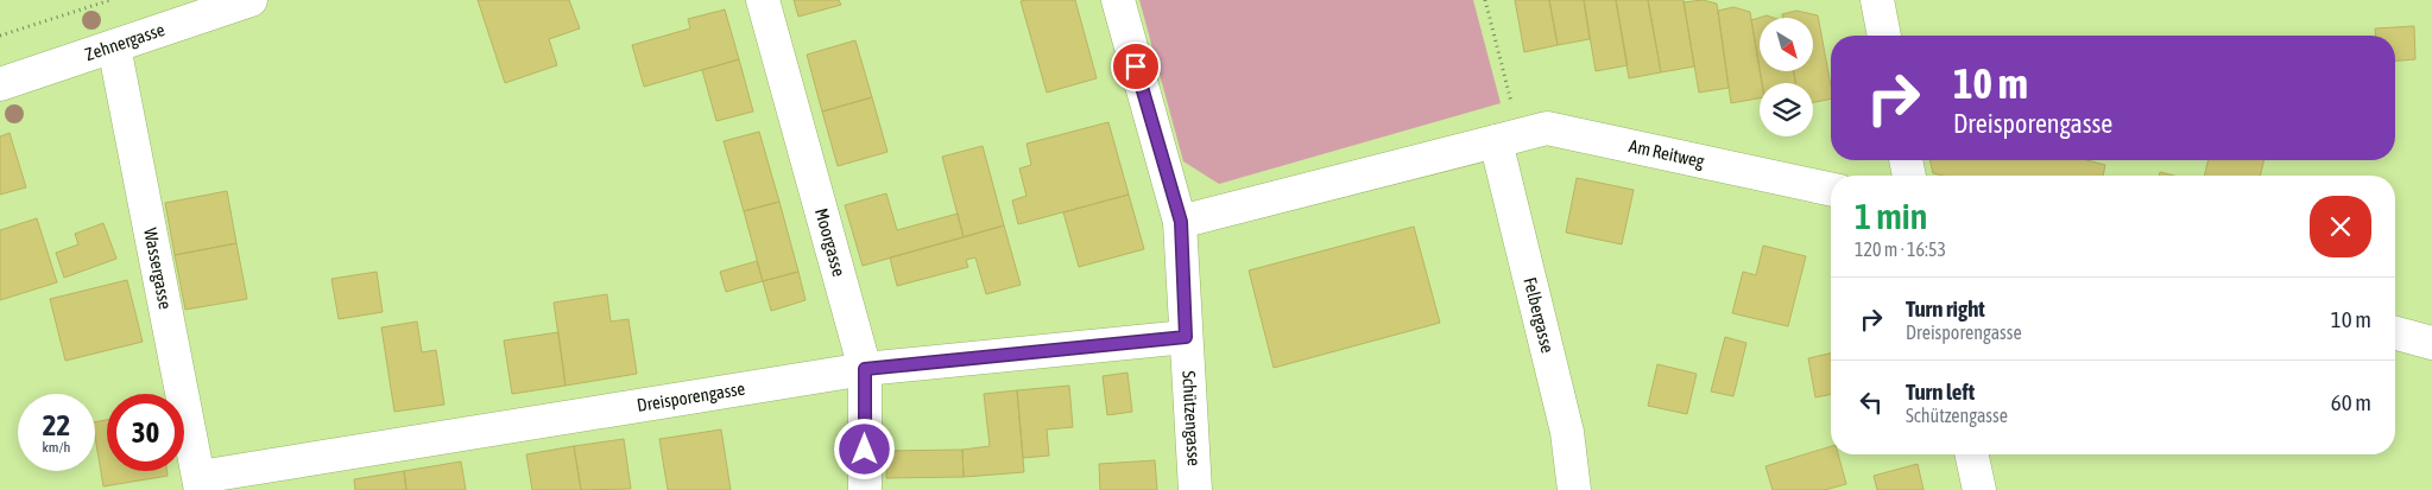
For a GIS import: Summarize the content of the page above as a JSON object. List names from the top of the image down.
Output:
{
  "streets": {
    "street": [
      "Zehnergasse",
      "Am Reitweg",
      "Moorgasse",
      "Wassergasse",
      "Felbergasse",
      "Dreisporengasse",
      "Schützengasse"
    ]
  },
  "crossings": [
    ["Zehnergasse", "Wassergasse"],
    ["Am Reitweg", "Felbergasse"],
    ["Am Reitweg", "Schützengasse"],
    ["Moorgasse", "Dreisporengasse"],
    ["Wassergasse", "Dreisporengasse"],
    ["Dreisporengasse", "Schützengasse"]
  ],
  "north": "bottom right",
  "page": {
    "turn": ["10 m", "Dreisporengasse"],
    "heading": ["1 min", "120 m · 16:53"],
    "list": [
      {
        "name": "Turn right",
        "note": "Dreisporengasse",
        "value": "10 m"
      },
      {
        "name": "Turn left",
        "note": "Schützengasse",
        "value": "60 m"
      }
    ],
    "speed": "22 km/h",
    "limit": "30"
  }
}
